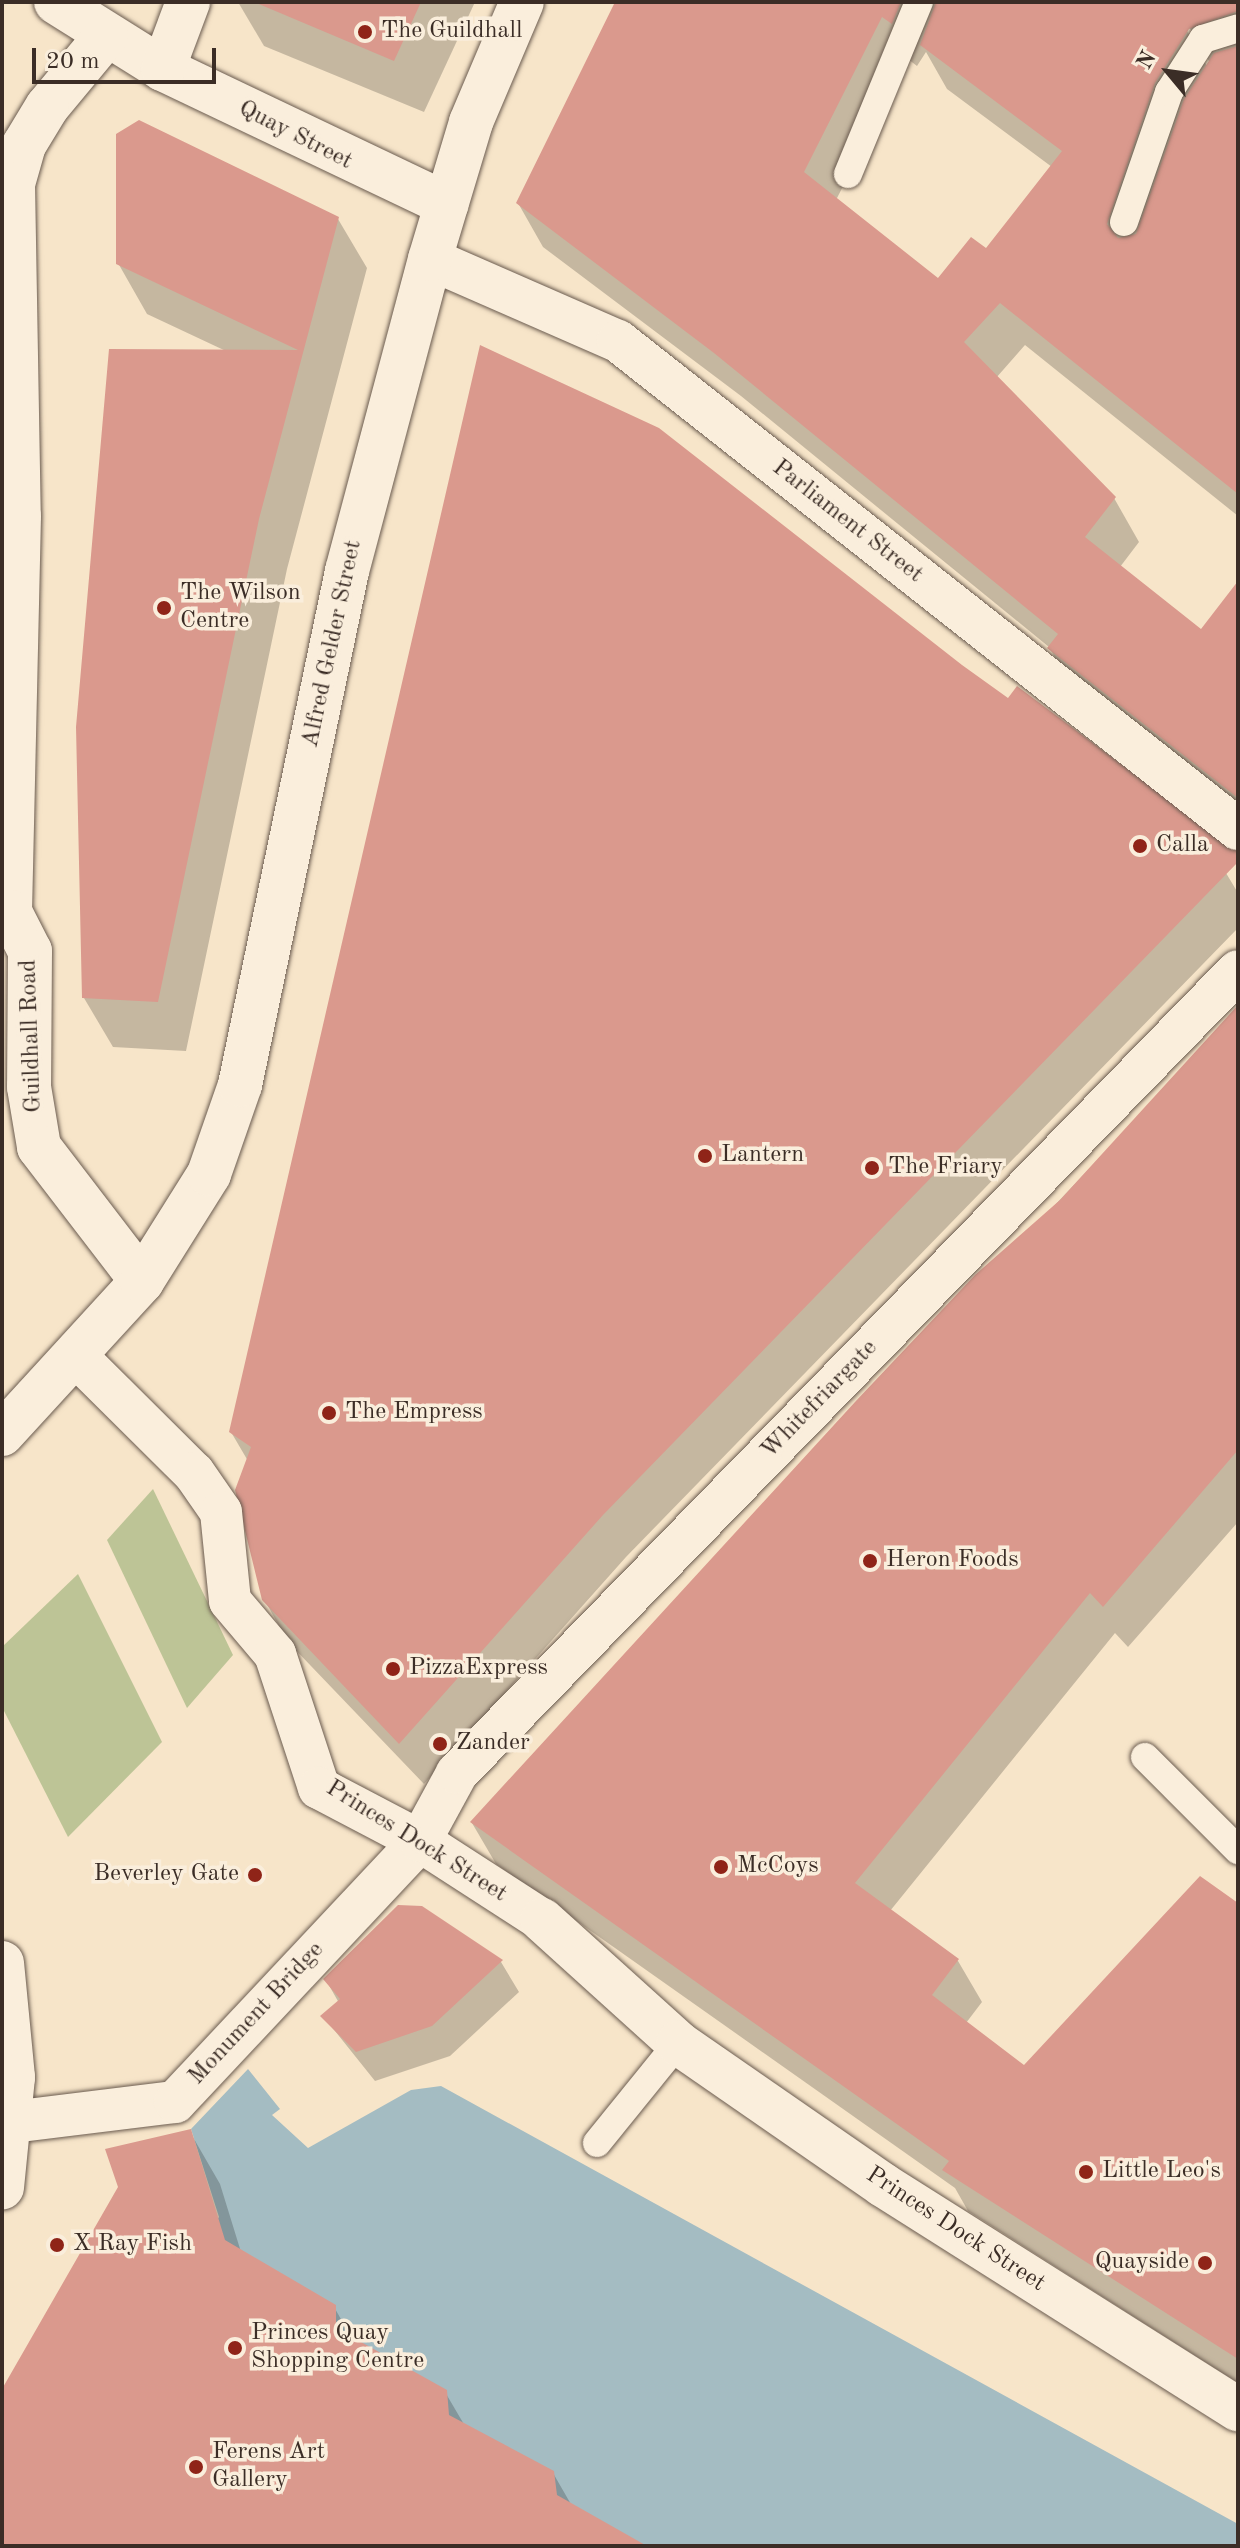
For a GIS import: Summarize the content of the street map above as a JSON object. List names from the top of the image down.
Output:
{
  "streets": {
    "street": [
      "Quay Street",
      "Parliament Street",
      "Alfred Gelder Street",
      "Guildhall Road",
      "Whitefriargate",
      "Princes Dock Street",
      "Monument Bridge"
    ]
  },
  "crossings": [
    ["Quay Street", "Alfred Gelder Street"],
    ["Quay Street", "Guildhall Road"],
    ["Parliament Street", "Alfred Gelder Street"],
    ["Alfred Gelder Street", "Guildhall Road"],
    ["Alfred Gelder Street", "Princes Dock Street"],
    ["Whitefriargate", "Princes Dock Street"],
    ["Whitefriargate", "Monument Bridge"],
    ["Princes Dock Street", "Monument Bridge"]
  ],
  "places": [
    "The Guildhall",
    "The Wilson Centre",
    "Calla",
    "Lantern",
    "The Friary",
    "The Empress",
    "Heron Foods",
    "PizzaExpress",
    "Zander",
    "McCoys",
    "Beverley Gate",
    "Little Leo's",
    "X Ray Fish",
    "Quayside",
    "Princes Quay Shopping Centre",
    "Ferens Art Gallery"
  ],
  "scale_bar": "20 m",
  "north": "top left"
}
